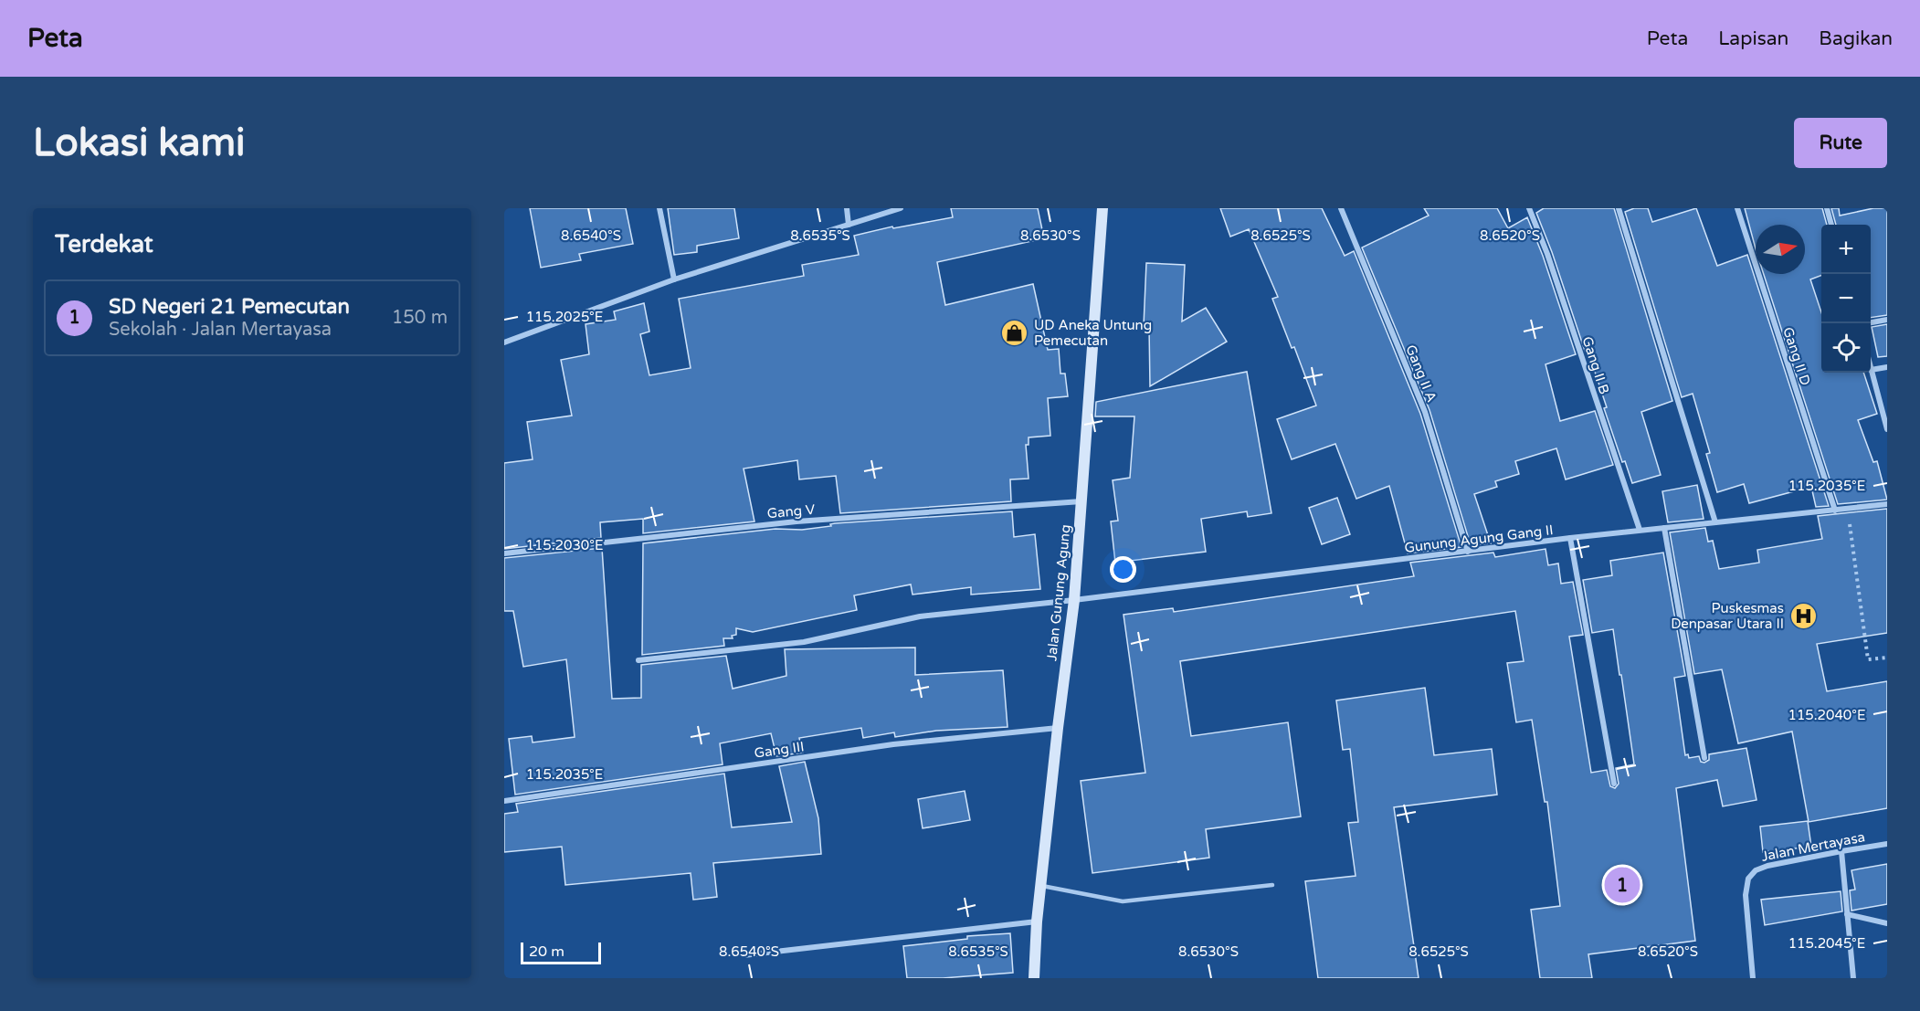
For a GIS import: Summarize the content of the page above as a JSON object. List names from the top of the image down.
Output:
{
  "streets": {
    "main road": ["Jalan Gunung Agung"],
    "street": [
      "Gang II D",
      "Gang II B",
      "Gang II A",
      "Gang V",
      "Gunung Agung Gang II",
      "Gang III",
      "Jalan Mertayasa"
    ]
  },
  "crossings": [
    ["Gang II D", "Gunung Agung Gang II"],
    ["Gang II B", "Gunung Agung Gang II"],
    ["Gang II A", "Gunung Agung Gang II"],
    ["Gang V", "Jalan Gunung Agung"],
    ["Gunung Agung Gang II", "Jalan Gunung Agung"],
    ["Jalan Gunung Agung", "Gang III"]
  ],
  "places": {
    "shop": ["UD Aneka Untung Pemecutan"],
    "hospital": ["Puskesmas Denpasar Utara II"]
  },
  "scale_bar": "20 m",
  "north": "right",
  "page": {
    "header": "Peta",
    "nav": ["Peta", "Lapisan", "Bagikan"],
    "buttons": "Rute",
    "title": "Lokasi kami",
    "heading": "Terdekat",
    "map_buttons": ["+", "−"],
    "list": [
      {
        "mark": "1",
        "name": "SD Negeri 21 Pemecutan",
        "note": "Sekolah · Jalan Mertayasa",
        "value": "150 m"
      }
    ],
    "pins": "1",
    "scale": "20 m"
  },
  "coordinates": [
    "8.6540°S",
    "8.6535°S",
    "8.6530°S",
    "8.6525°S",
    "8.6520°S",
    "115.2025°E",
    "115.2035°E",
    "115.2030°E",
    "115.2040°E",
    "115.2045°E"
  ]
}
